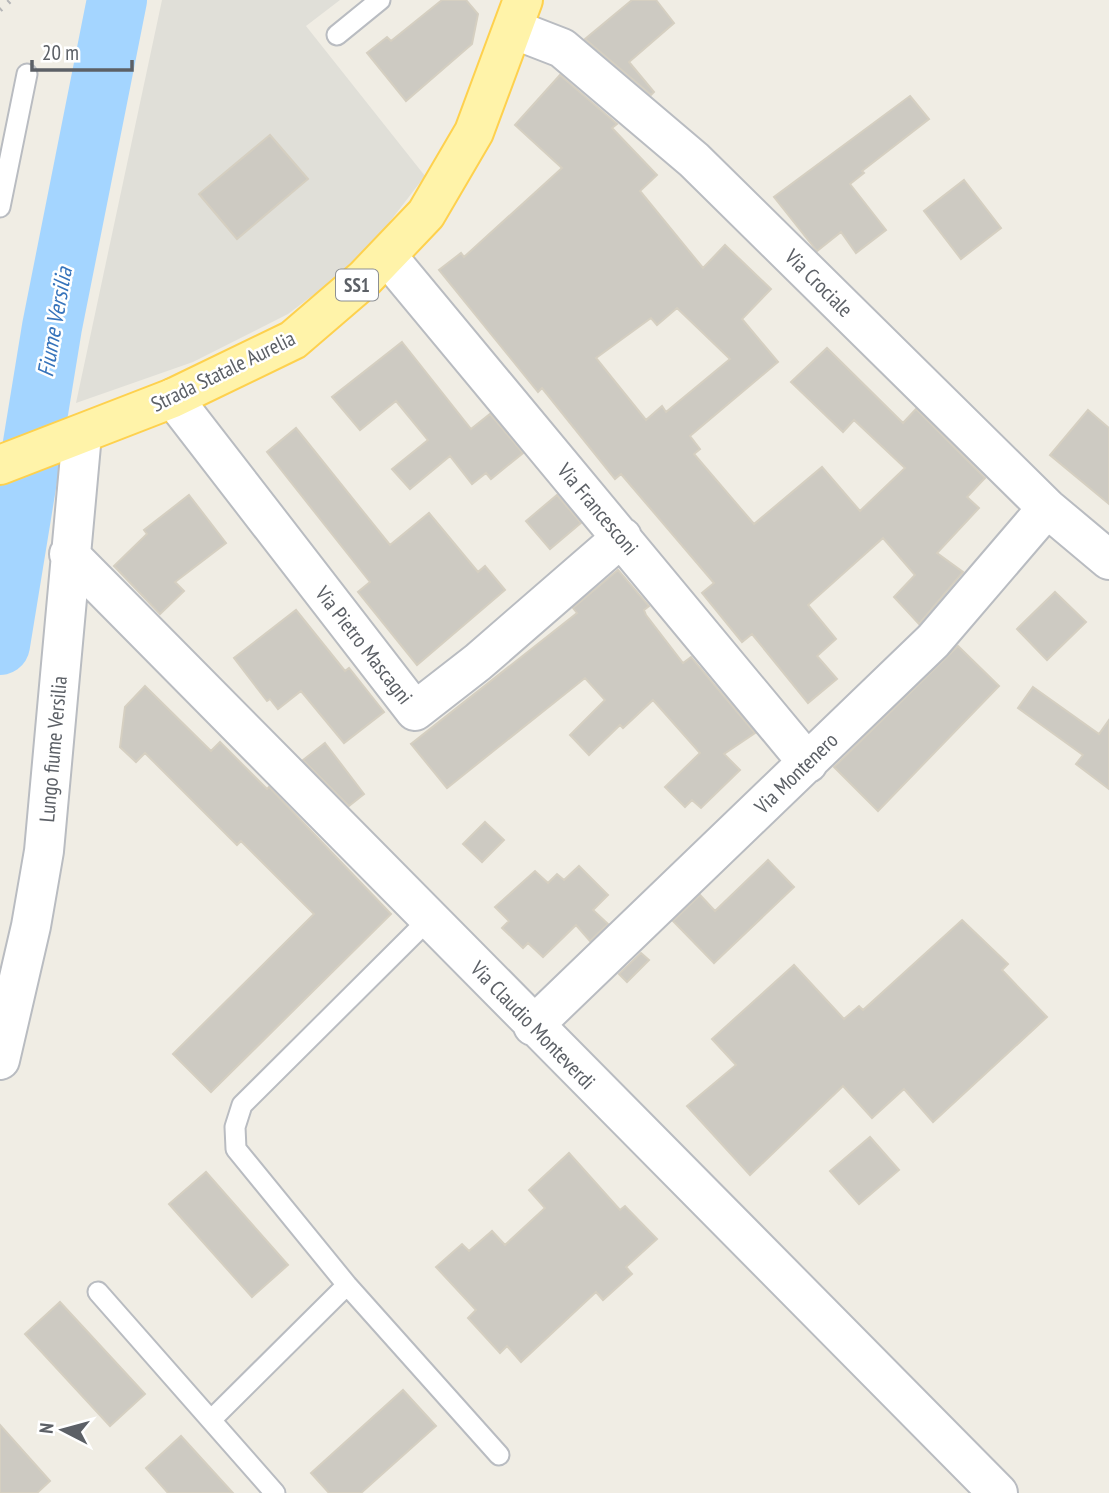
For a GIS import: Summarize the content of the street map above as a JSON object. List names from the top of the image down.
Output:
{
  "streets": {
    "main road": ["SS1", "Strada Statale Aurelia"],
    "street": [
      "Via Crociale",
      "Via Francesconi",
      "Via Pietro Mascagni",
      "Lungo fiume Versilia",
      "Via Montenero",
      "Via Claudio Monteverdi"
    ]
  },
  "crossings": [
    ["Via Crociale", "Strada Statale Aurelia"],
    ["Via Crociale", "Via Montenero"],
    ["Strada Statale Aurelia", "Via Francesconi"],
    ["Strada Statale Aurelia", "Via Pietro Mascagni"],
    ["Strada Statale Aurelia", "Lungo fiume Versilia"],
    ["Via Francesconi", "Via Pietro Mascagni"],
    ["Via Francesconi", "Via Montenero"],
    ["Lungo fiume Versilia", "Via Claudio Monteverdi"],
    ["Via Montenero", "Via Claudio Monteverdi"]
  ],
  "water": ["Fiume Versilia"],
  "scale_bar": "20 m",
  "north": "left"
}
